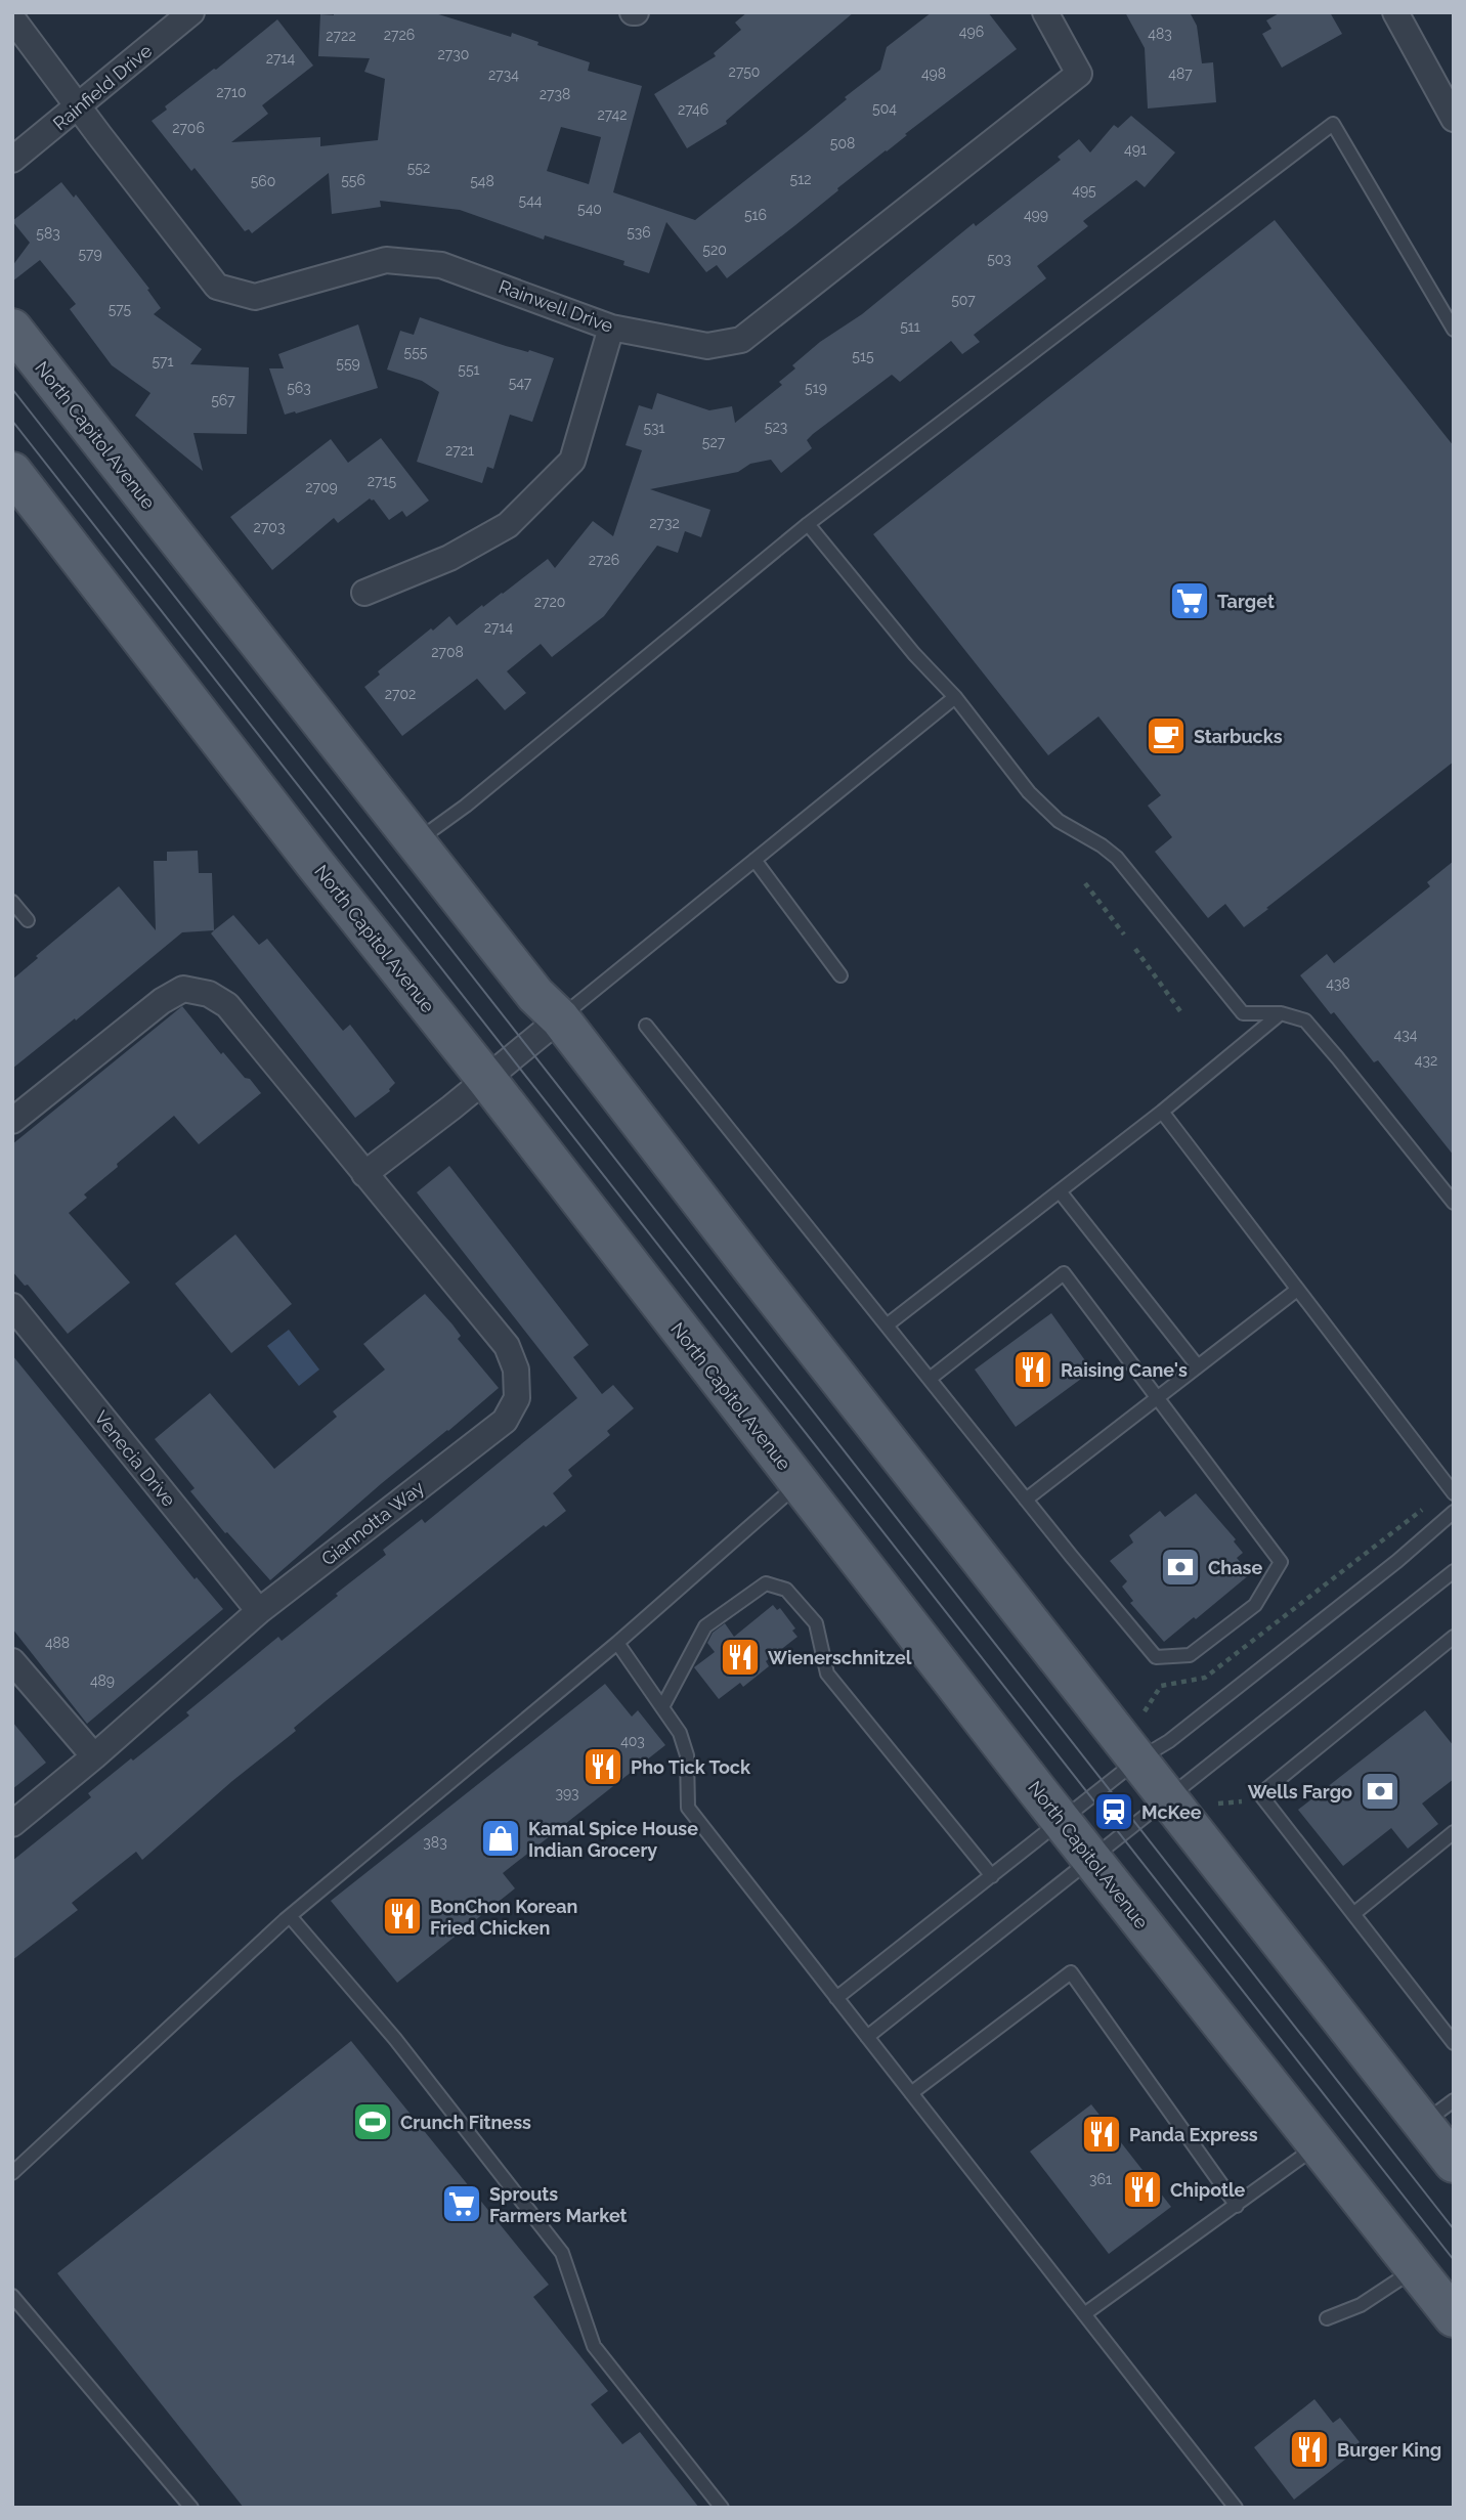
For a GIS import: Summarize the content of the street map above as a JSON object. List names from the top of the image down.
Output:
{
  "streets": {
    "main road": ["North Capitol Avenue"],
    "street": [
      "Rainfield Drive",
      "Rainwell Drive",
      "Venecia Drive",
      "Giannotta Way"
    ]
  },
  "crossings": [
    ["Rainfield Drive", "Rainwell Drive"],
    ["Venecia Drive", "Giannotta Way"]
  ],
  "places": {
    "supermarket": ["Target", "Sprouts Farmers Market"],
    "cafe": ["Starbucks"],
    "restaurant": [
      "Raising Cane's",
      "Wienerschnitzel",
      "Pho Tick Tock",
      "BonChon Korean Fried Chicken",
      "Panda Express",
      "Chipotle",
      "Burger King"
    ],
    "bank": ["Chase", "Wells Fargo"],
    "station": ["McKee"],
    "shop": ["Kamal Spice House Indian Grocery"],
    "sports": ["Crunch Fitness"]
  },
  "house_numbers": [
    "496",
    "483",
    "2726",
    "2722",
    "2730",
    "2714",
    "2750",
    "498",
    "487",
    "2734",
    "2710",
    "2738",
    "504",
    "2746",
    "2742",
    "2706",
    "508",
    "491",
    "552",
    "512",
    "556",
    "560",
    "548",
    "495",
    "544",
    "540",
    "516",
    "499",
    "536",
    "583",
    "520",
    "579",
    "503",
    "507",
    "575",
    "511",
    "555",
    "515",
    "571",
    "559",
    "551",
    "547",
    "563",
    "519",
    "567",
    "523",
    "531",
    "527",
    "2721",
    "2715",
    "2709",
    "2732",
    "2703",
    "2726",
    "2720",
    "2714",
    "2708",
    "2702",
    "438",
    "434",
    "432",
    "488",
    "489",
    "403",
    "393",
    "383",
    "361"
  ]
}
